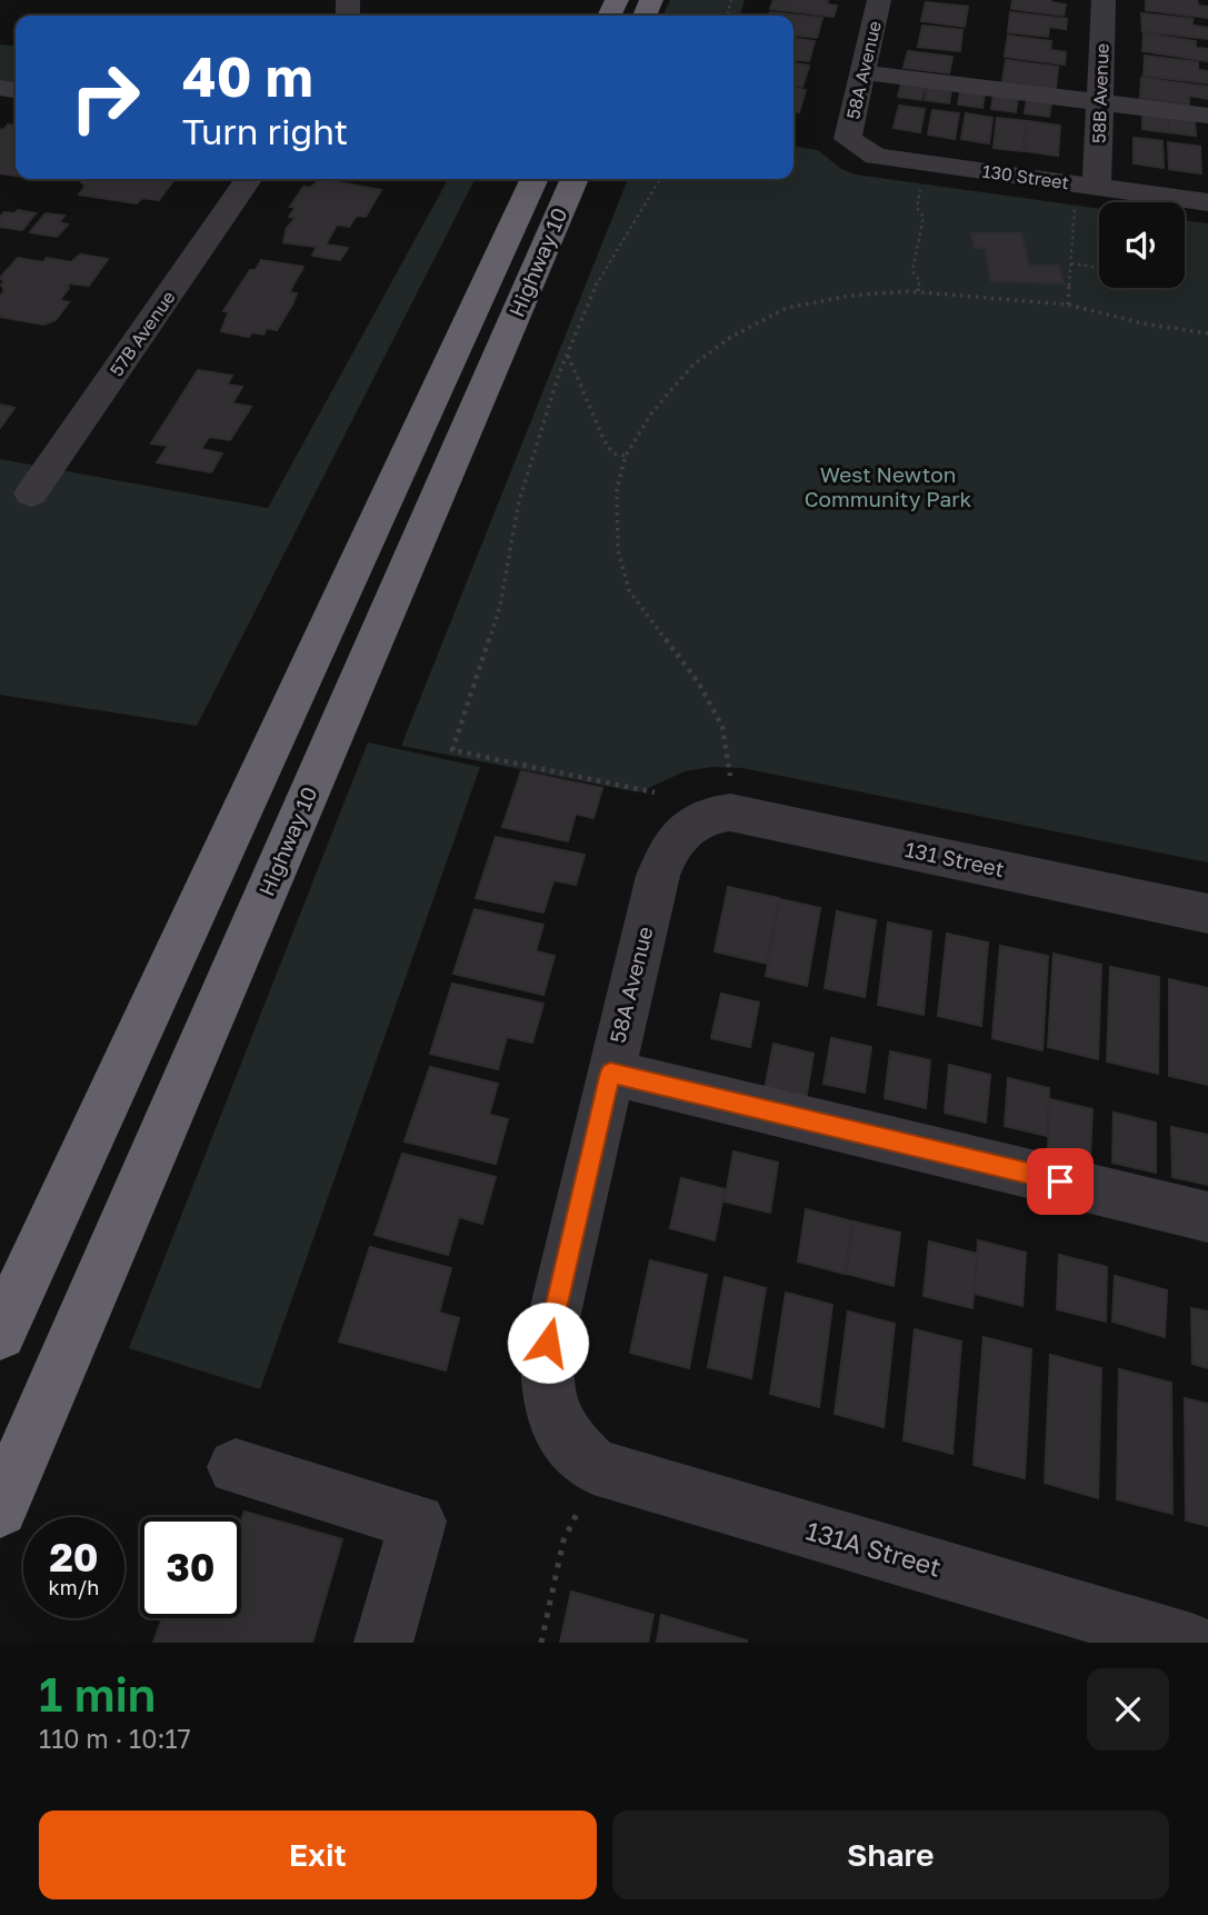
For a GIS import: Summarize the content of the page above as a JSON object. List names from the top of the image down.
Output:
{
  "streets": {
    "highway": ["Highway 10"],
    "street": [
      "58A Avenue",
      "58B Avenue",
      "130 Street",
      "57B Avenue",
      "131 Street",
      "131A Street"
    ]
  },
  "crossings": [
    ["58A Avenue", "130 Street"],
    ["58A Avenue", "131 Street"],
    ["58A Avenue", "131A Street"],
    ["58B Avenue", "130 Street"]
  ],
  "parks": ["West Newton Community Park"],
  "page": {
    "turn": ["40 m", "Turn right"],
    "speed": "20 km/h",
    "limit": "30",
    "heading": ["1 min", "110 m · 10:17"],
    "buttons": ["Exit", "Share"]
  }
}
